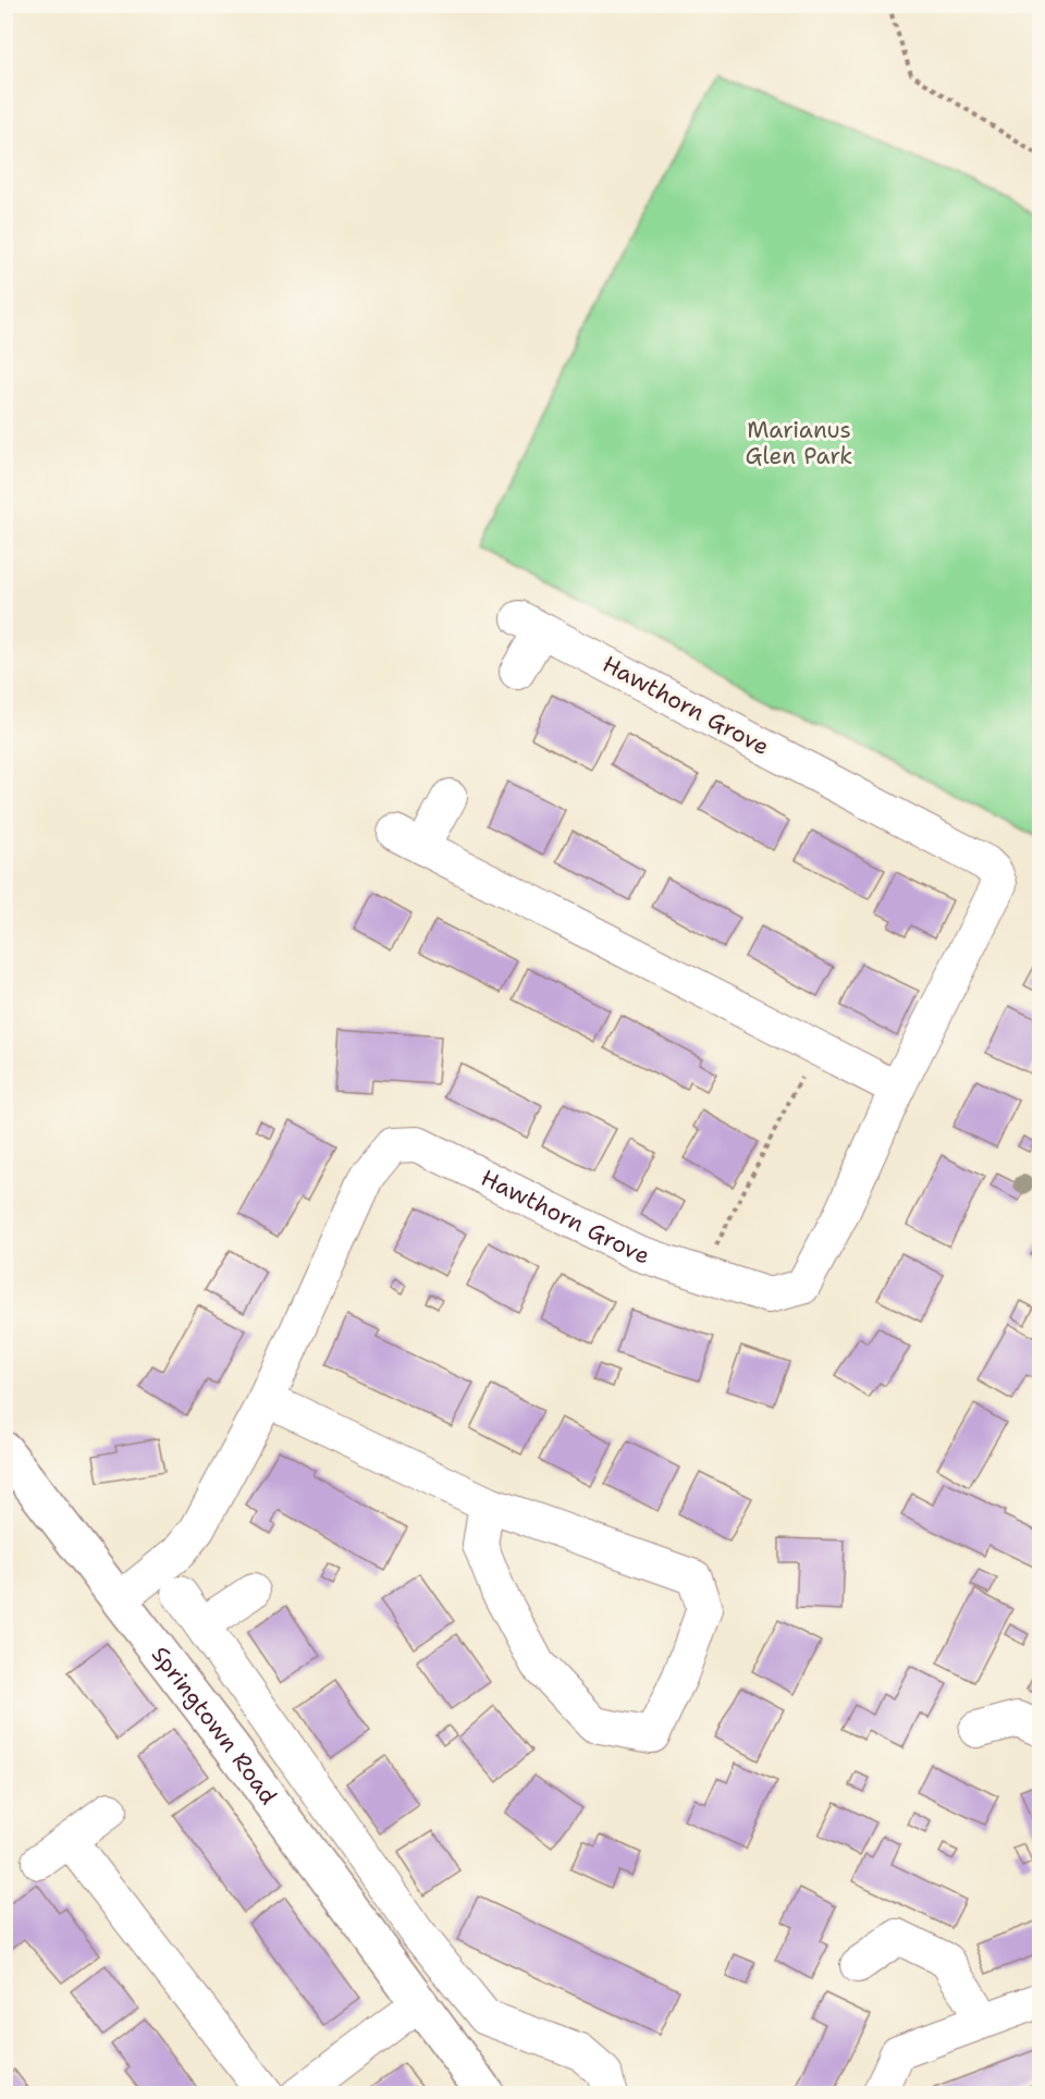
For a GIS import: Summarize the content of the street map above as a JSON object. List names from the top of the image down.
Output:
{
  "streets": {
    "street": ["Hawthorn Grove", "Springtown Road"]
  },
  "crossings": [
    ["Hawthorn Grove", "Springtown Road"]
  ],
  "parks": ["Marianus Glen Park"]
}
